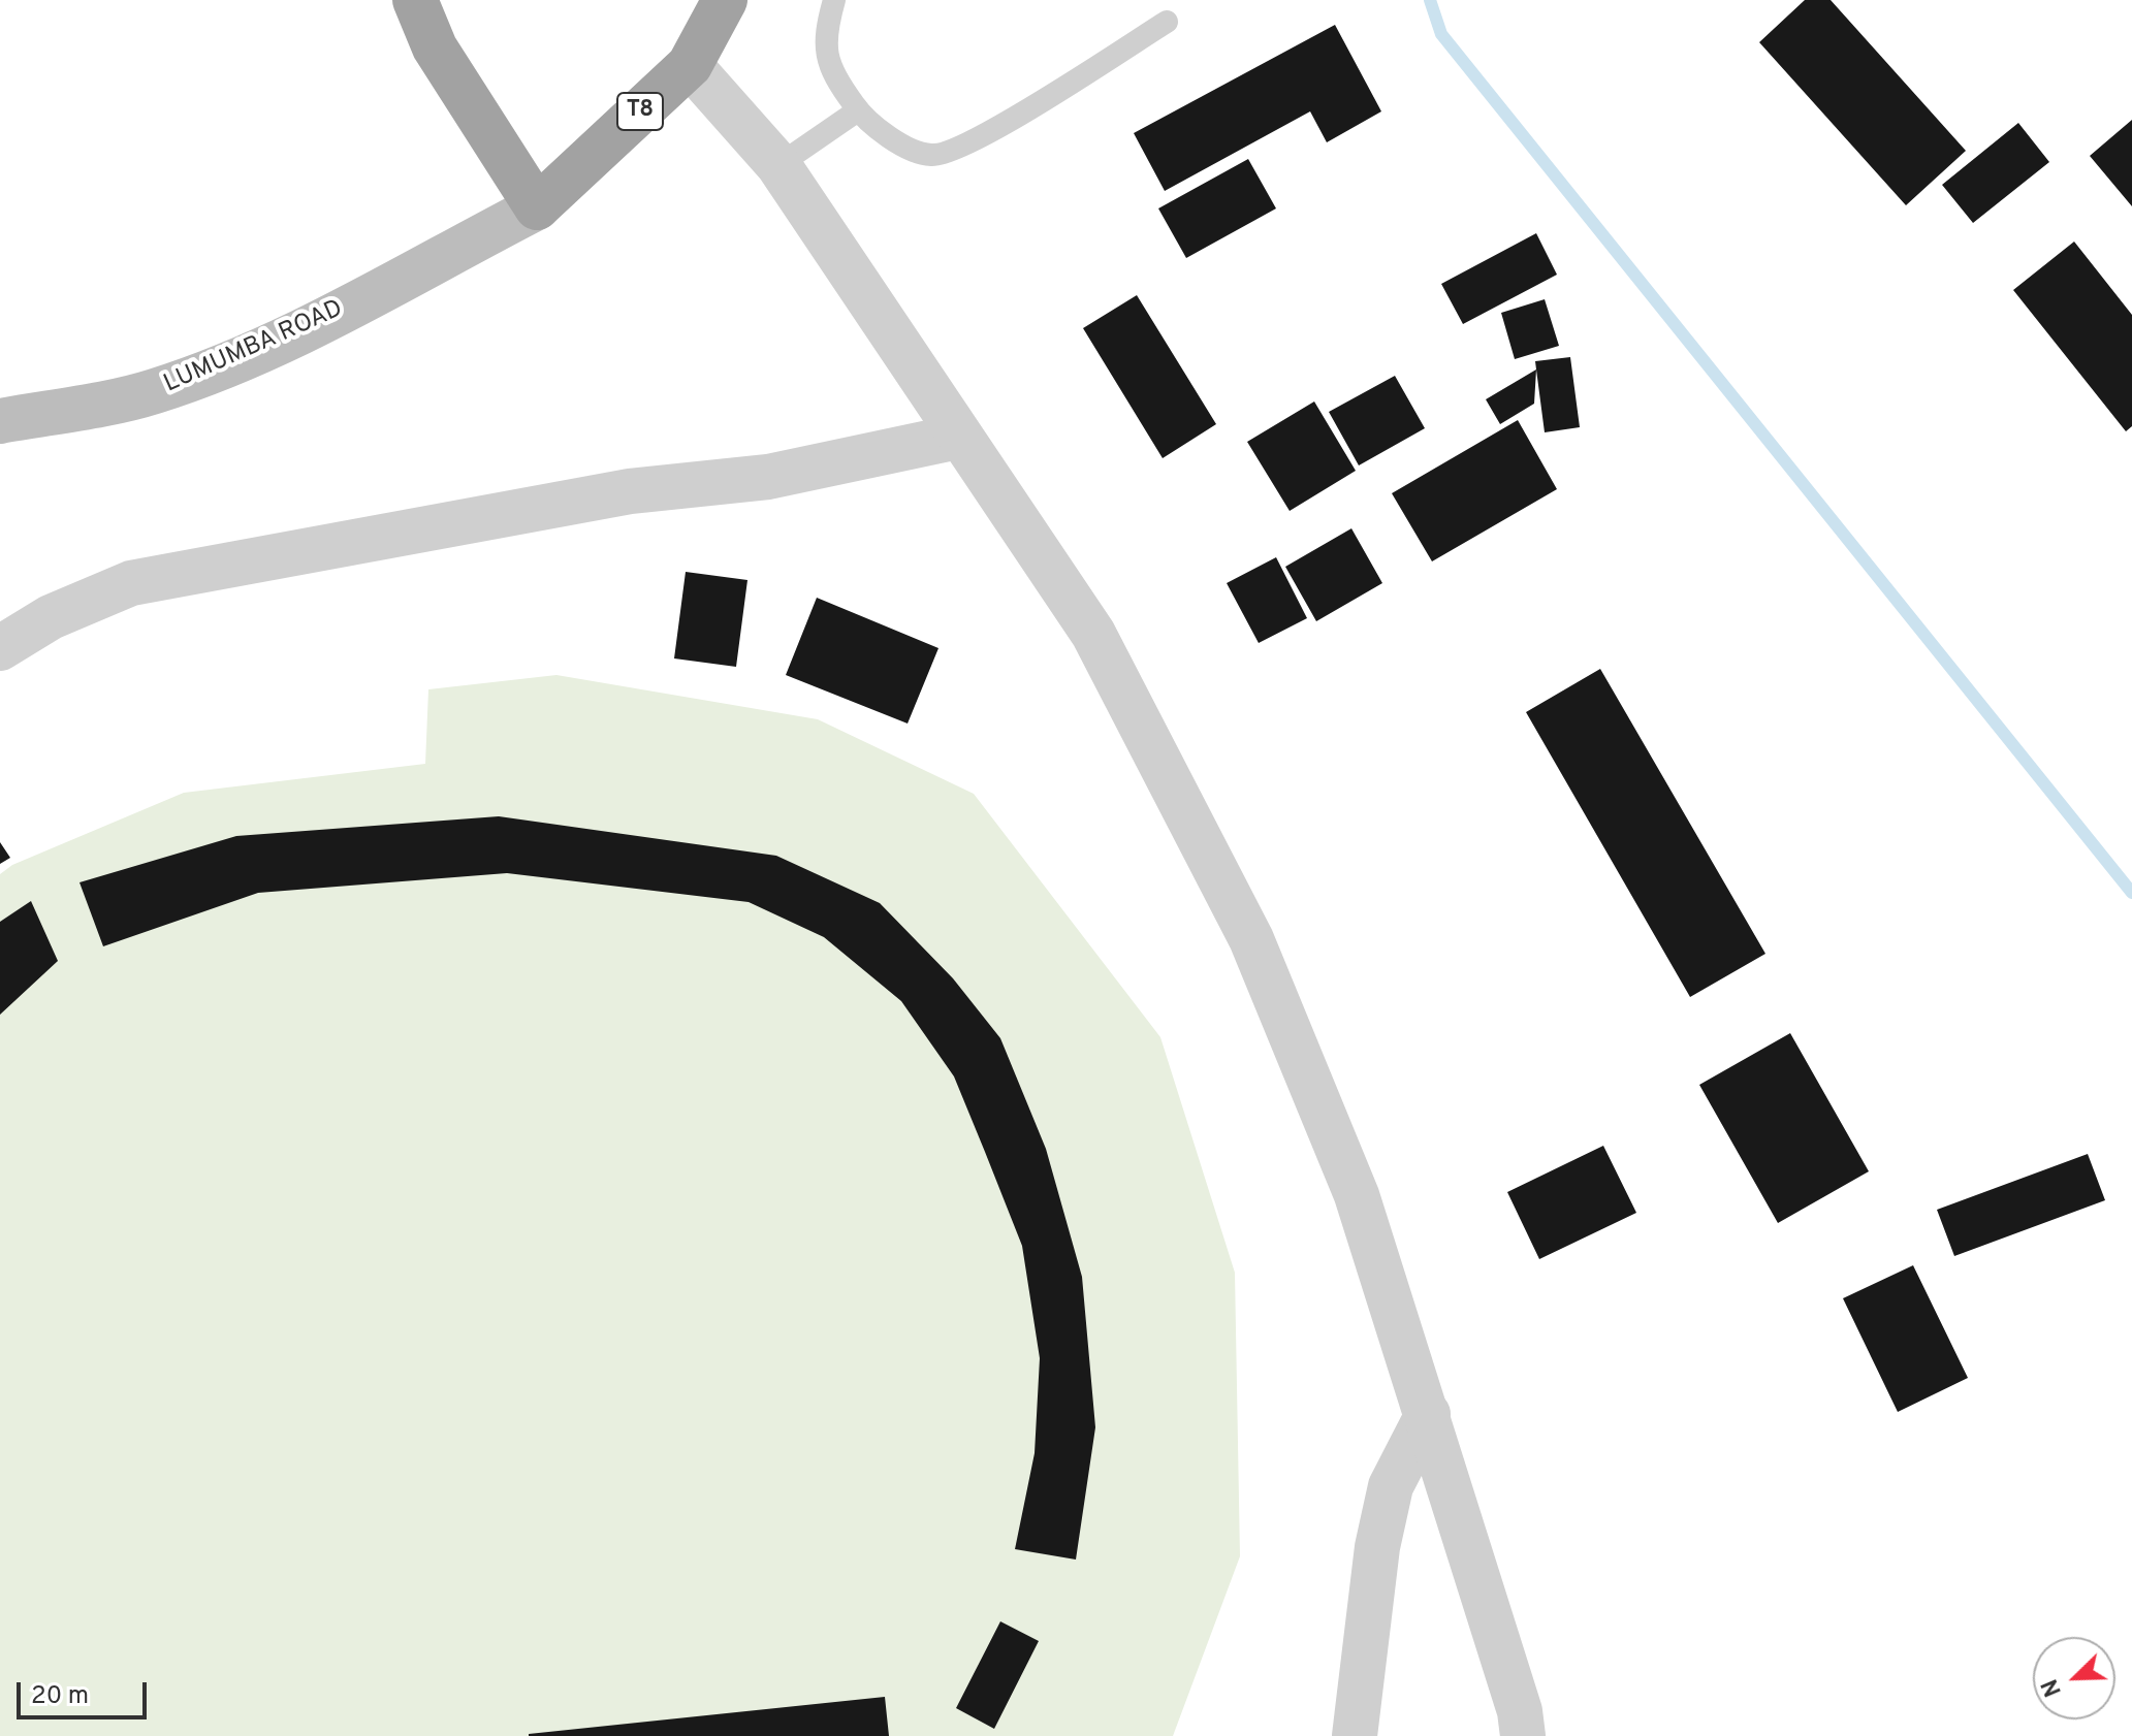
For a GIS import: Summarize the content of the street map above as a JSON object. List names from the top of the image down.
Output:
{
  "streets": {
    "highway": ["T8"],
    "main road": ["LUMUMBA ROAD"]
  },
  "crossings": [
    ["T8", "LUMUMBA ROAD"]
  ],
  "scale_bar": "20 m",
  "north": "bottom left"
}
